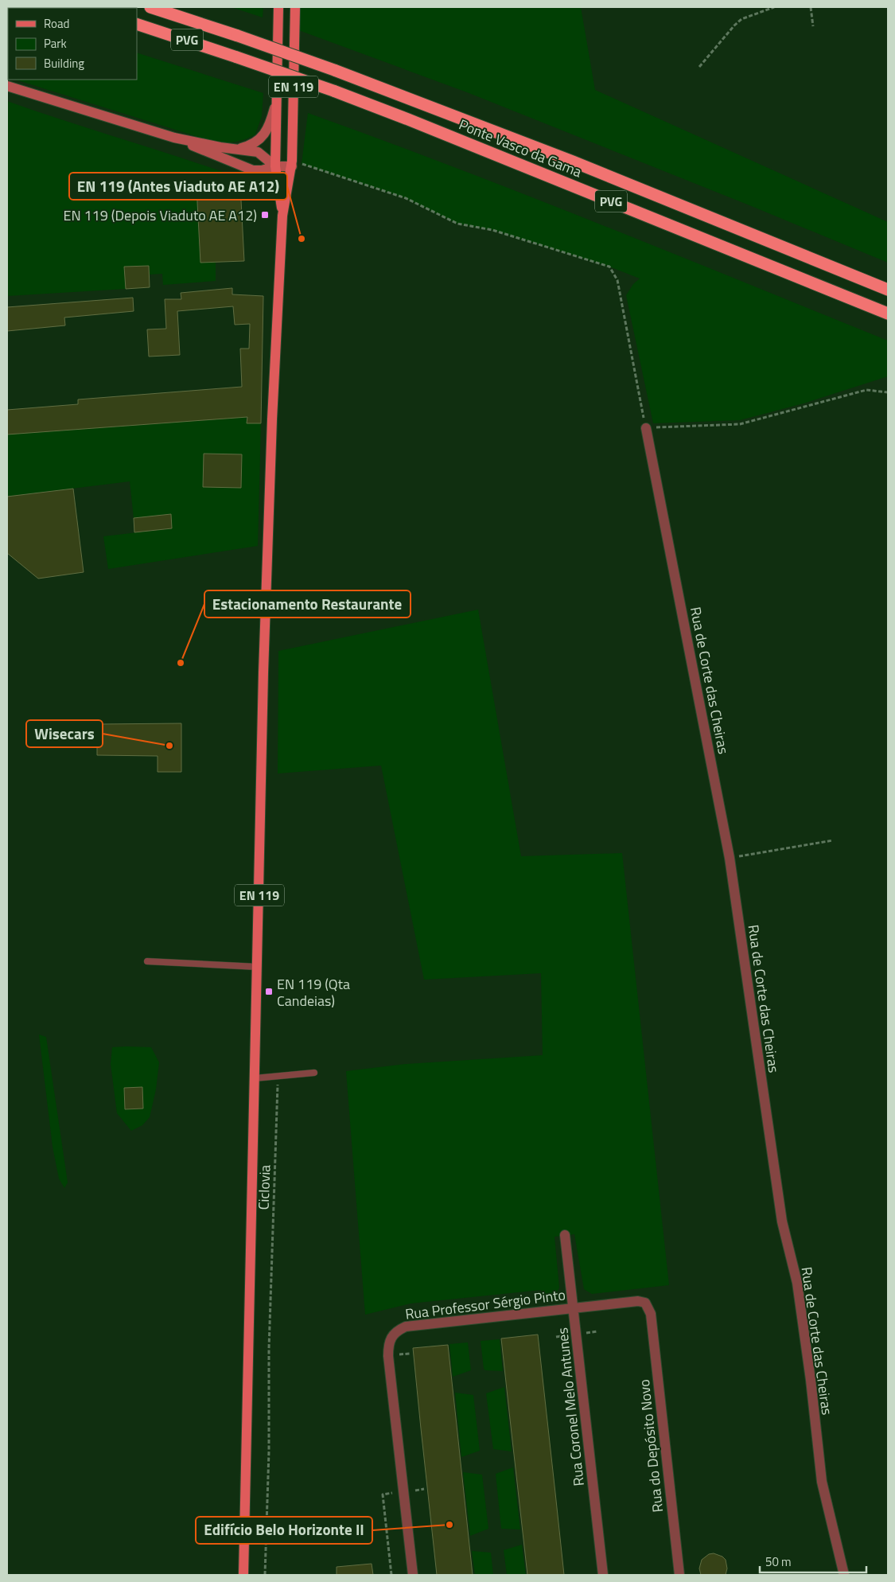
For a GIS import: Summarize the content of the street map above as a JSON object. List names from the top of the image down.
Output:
{
  "streets": {
    "highway": ["PVG", "Ponte Vasco da Gama"],
    "main road": ["EN 119"],
    "street": [
      "Rua de Corte das Cheiras",
      "Rua Professor Sérgio Pinto",
      "Rua Coronel Melo Antunes",
      "Rua do Depósito Novo"
    ],
    "path": ["Ciclovia"]
  },
  "crossings": [
    ["Rua Professor Sérgio Pinto", "Rua Coronel Melo Antunes"],
    ["Rua Professor Sérgio Pinto", "Rua do Depósito Novo"]
  ],
  "places": {
    "transit": ["EN 119 (Depois Viaduto AE A12)", "EN 119 (Qta Candeias)"],
    "other": [
      "EN 119 (Antes Viaduto AE A12)",
      "Estacionamento Restaurante",
      "Wisecars",
      "Edifício Belo Horizonte II"
    ]
  },
  "legend": ["Road", "Park", "Building"],
  "scale_bar": "50 m"
}
